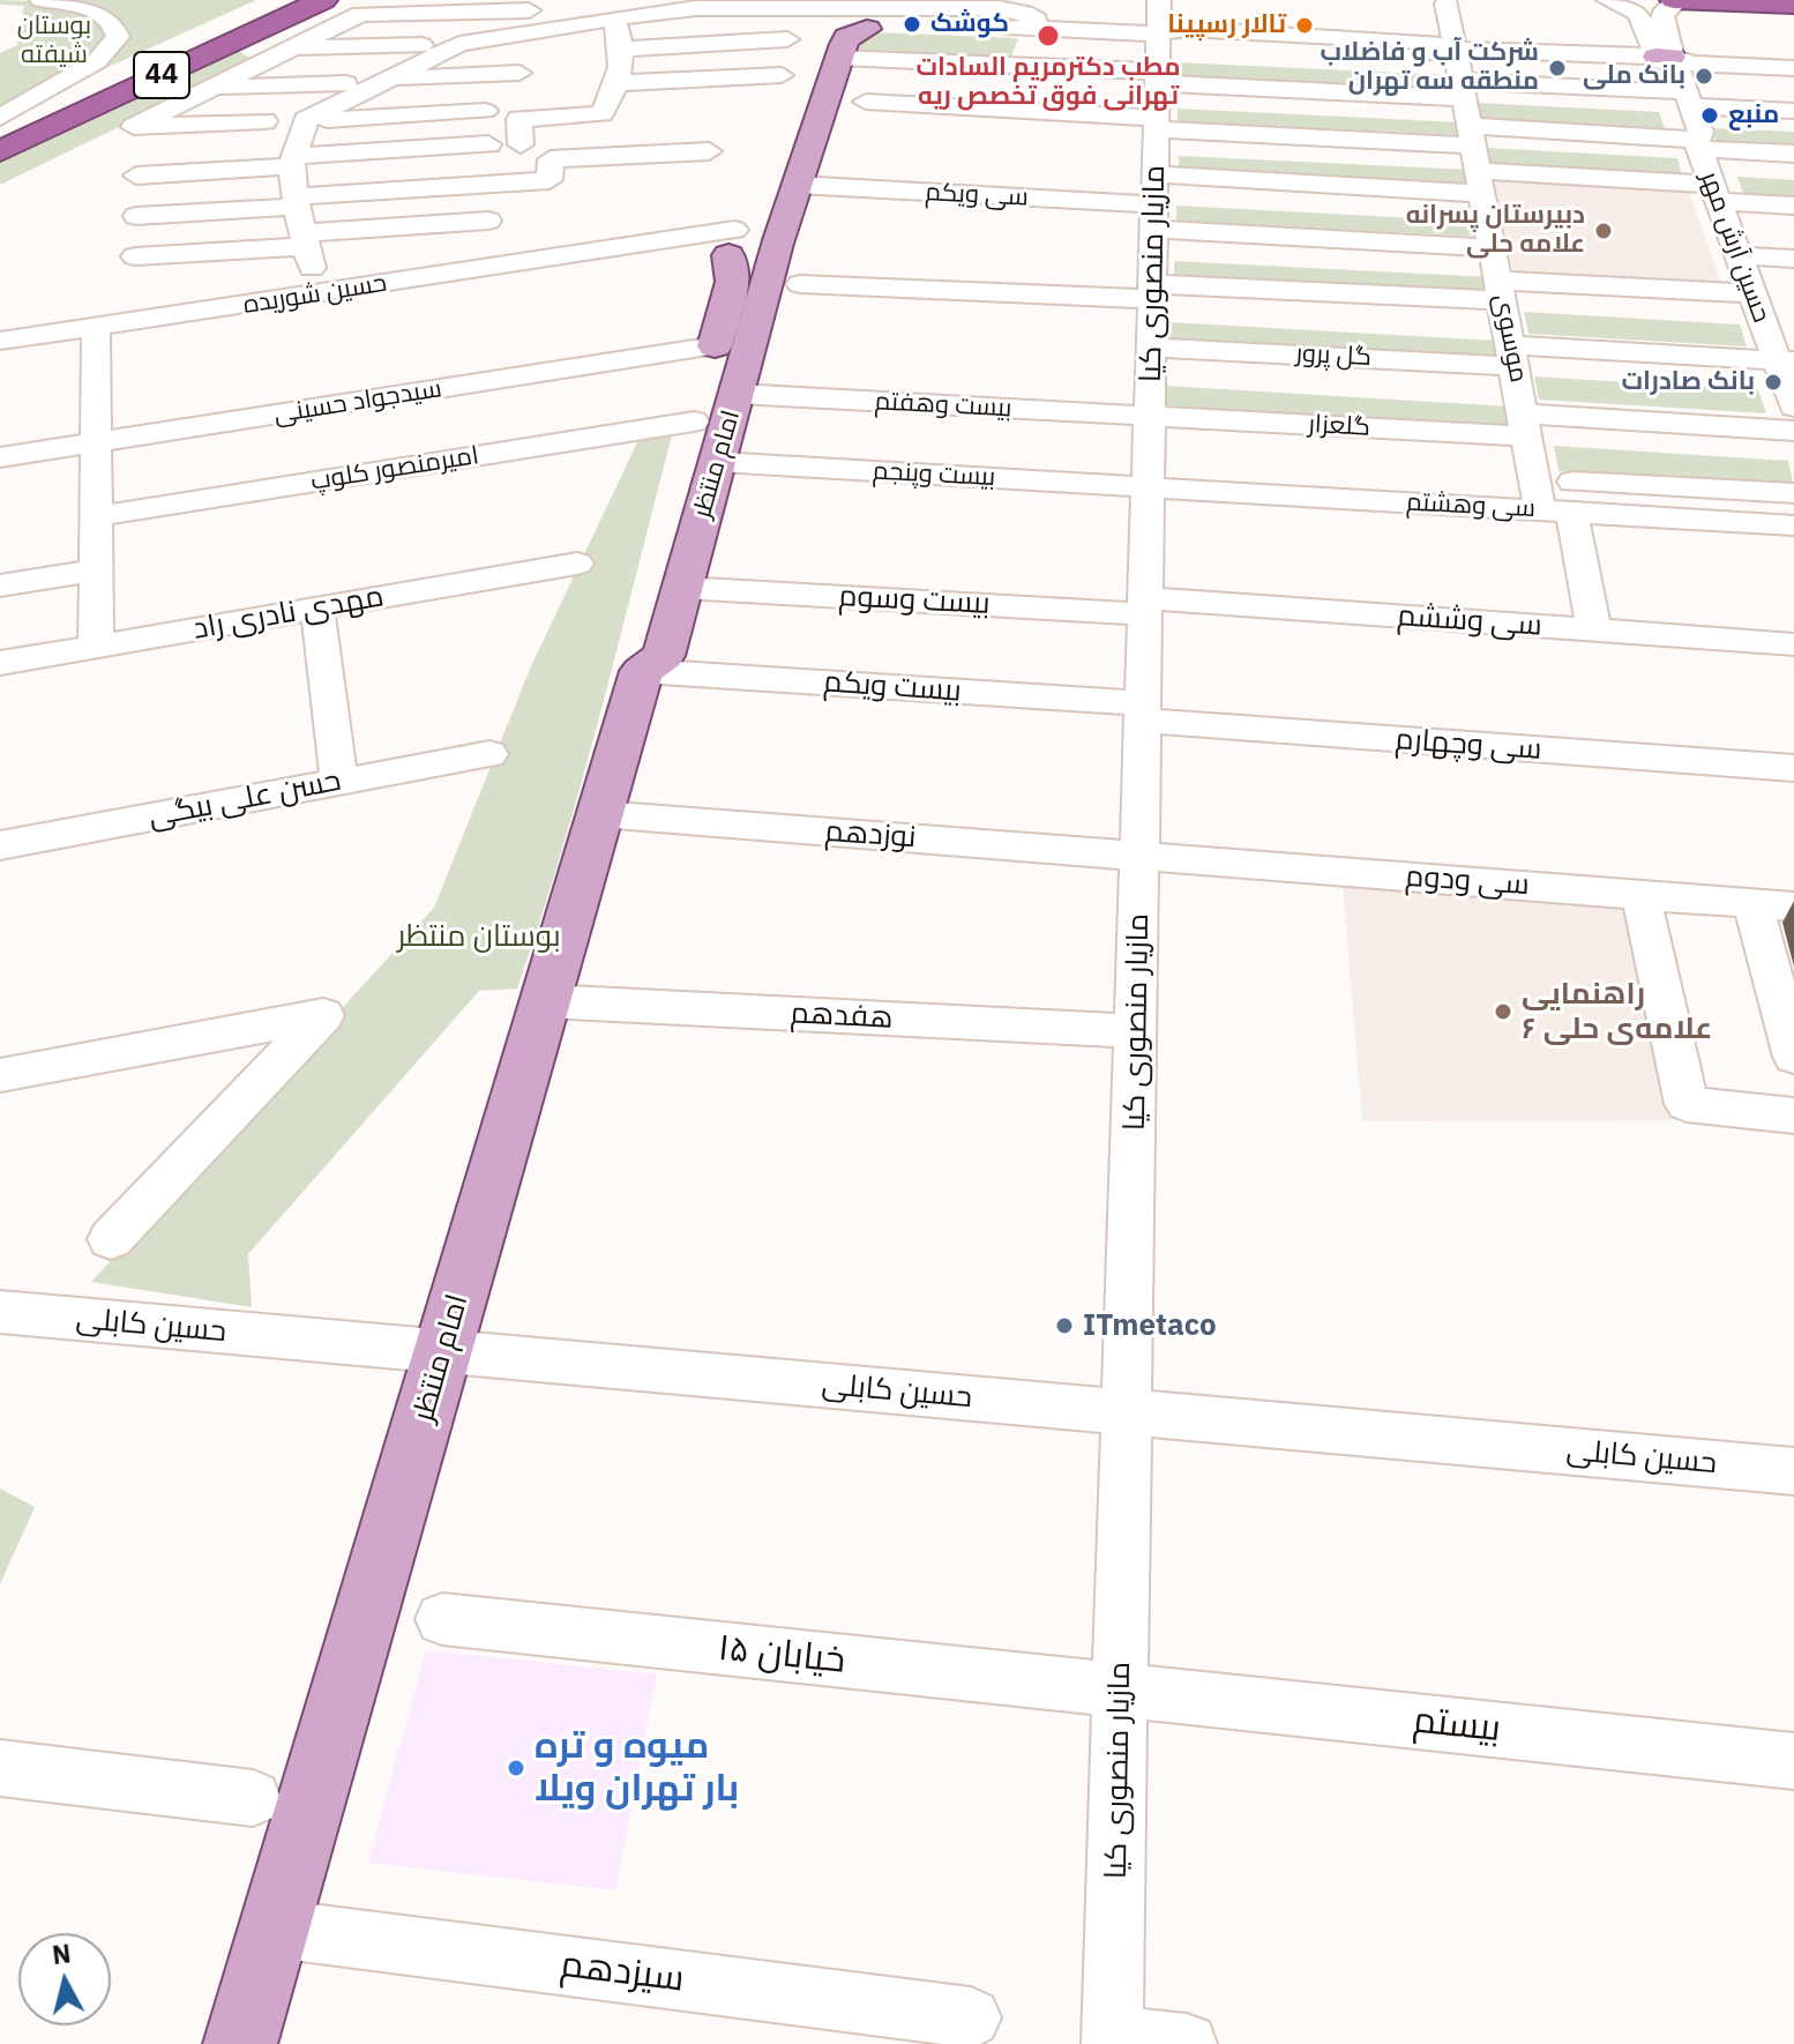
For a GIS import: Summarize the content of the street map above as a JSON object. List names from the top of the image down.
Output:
{
  "streets": {
    "highway": ["44"],
    "main road": ["امام منتظر"],
    "street": [
      "سی ویکم",
      "حسین آرش مهر",
      "مازیار منصوری کیا",
      "حسین شوریده",
      "موسوی",
      "گل پرور",
      "سیدجواد حسینی",
      "بیست وهفتم",
      "گلعزار",
      "امیرمنصور کلوپ",
      "بیست وپنجم",
      "سی وهشتم",
      "بیست وسوم",
      "مهدی نادری راد",
      "سی وششم",
      "بیست ویکم",
      "سی وچهارم",
      "حسن علی بیگی",
      "نوزدهم",
      "سی ودوم",
      "هفدهم",
      "حسین کابلی",
      "خیابان ۱۵",
      "بیستم",
      "سیزدهم"
    ]
  },
  "crossings": [
    ["سی ویکم", "مازیار منصوری کیا"],
    ["سی ویکم", "امام منتظر"],
    ["حسین آرش مهر", "گل پرور"],
    ["مازیار منصوری کیا", "گل پرور"],
    ["مازیار منصوری کیا", "بیست وهفتم"],
    ["مازیار منصوری کیا", "گلعزار"],
    ["مازیار منصوری کیا", "بیست وپنجم"],
    ["مازیار منصوری کیا", "سی وهشتم"],
    ["مازیار منصوری کیا", "بیست وسوم"],
    ["مازیار منصوری کیا", "سی وششم"],
    ["مازیار منصوری کیا", "بیست ویکم"],
    ["مازیار منصوری کیا", "سی وچهارم"],
    ["مازیار منصوری کیا", "نوزدهم"],
    ["مازیار منصوری کیا", "سی ودوم"],
    ["مازیار منصوری کیا", "هفدهم"],
    ["مازیار منصوری کیا", "حسین کابلی"],
    ["مازیار منصوری کیا", "خیابان ۱۵"],
    ["مازیار منصوری کیا", "بیستم"],
    ["حسین شوریده", "امام منتظر"],
    ["موسوی", "گل پرور"],
    ["موسوی", "گلعزار"],
    ["موسوی", "سی وهشتم"],
    ["موسوی", "سی وششم"],
    ["سیدجواد حسینی", "امام منتظر"],
    ["بیست وهفتم", "گلعزار"],
    ["بیست وهفتم", "امام منتظر"],
    ["امام منتظر", "امیرمنصور کلوپ"],
    ["امام منتظر", "بیست وپنجم"],
    ["امام منتظر", "بیست وسوم"],
    ["امام منتظر", "بیست ویکم"],
    ["امام منتظر", "نوزدهم"],
    ["امام منتظر", "هفدهم"],
    ["امام منتظر", "حسین کابلی"],
    ["امام منتظر", "سیزدهم"],
    ["بیست وپنجم", "سی وهشتم"],
    ["بیست وسوم", "سی وششم"],
    ["بیست ویکم", "سی وچهارم"],
    ["نوزدهم", "سی ودوم"],
    ["خیابان ۱۵", "بیستم"]
  ],
  "parks": ["بوستان شیفته", "بوستان منتظر"],
  "places": [
    "کوشک",
    "تالار رسپینا",
    "مطب دكترمريم السادات تهرانی فوق تخصص ریه",
    "شرکت آب و فاضلاب منطقه سه تهران",
    "بانک ملی",
    "منبع",
    "دبیرستان پسرانه علامه حلی",
    "بانک صادرات",
    "راهنمایی علامه‌ی حلی ۶",
    "ITmetaco",
    "میوه و تره بار تهران ویلا"
  ],
  "north": "top"
}
